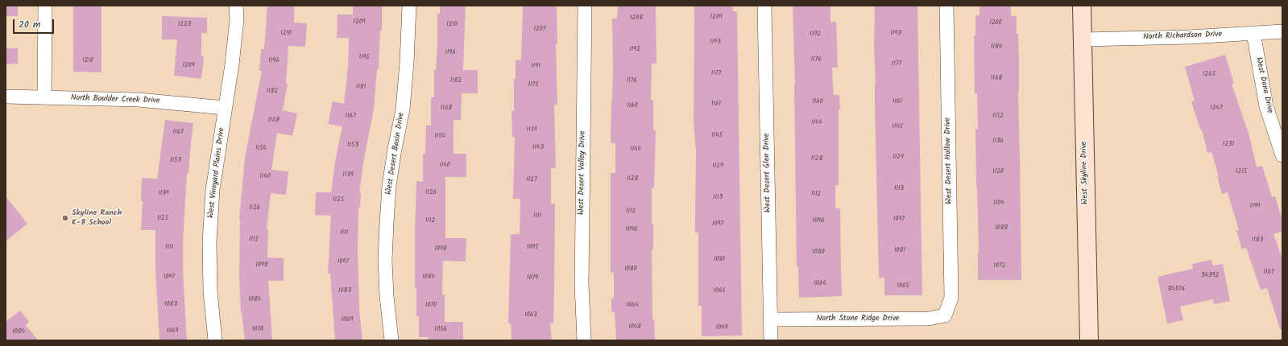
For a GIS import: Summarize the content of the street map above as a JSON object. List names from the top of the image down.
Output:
{
  "streets": {
    "street": [
      "North Richardson Drive",
      "West Dana Drive",
      "North Boulder Creek Drive",
      "West Desert Basin Drive",
      "West Desert Hollow Drive",
      "West Vineyard Plains Drive",
      "West Desert Valley Drive",
      "West Desert Glen Drive",
      "West Skyline Drive",
      "North Stone Ridge Drive"
    ]
  },
  "crossings": [
    ["North Richardson Drive", "West Dana Drive"],
    ["North Richardson Drive", "West Skyline Drive"],
    ["North Boulder Creek Drive", "West Vineyard Plains Drive"],
    ["West Desert Hollow Drive", "North Stone Ridge Drive"],
    ["West Desert Glen Drive", "North Stone Ridge Drive"]
  ],
  "places": ["Skyline Ranch K-8 School"],
  "house_numbers": [
    "1209",
    "1208",
    "1209",
    "1200",
    "1223",
    "1210",
    "1207",
    "1210",
    "1193",
    "1192",
    "1193",
    "1184",
    "1192",
    "1196",
    "1195",
    "1176",
    "1210",
    "1196",
    "1177",
    "1209",
    "1191",
    "1177",
    "1265",
    "1168",
    "1182",
    "1176",
    "1175",
    "1181",
    "1182",
    "1160",
    "1161",
    "1161",
    "1160",
    "1168",
    "1247",
    "1167",
    "1152",
    "1168",
    "1144",
    "1145",
    "1159",
    "1167",
    "1145",
    "1154",
    "1136",
    "1231",
    "1153",
    "1143",
    "1154",
    "1144",
    "1129",
    "1128",
    "1153",
    "1140",
    "1129",
    "1120",
    "1215",
    "1139",
    "1140",
    "1128",
    "1127",
    "1113",
    "1126",
    "1139",
    "1112",
    "1113",
    "1125",
    "1104",
    "1199",
    "1126",
    "1112",
    "1111",
    "1125",
    "1097",
    "1112",
    "1096",
    "1097",
    "1088",
    "1096",
    "1111",
    "1112",
    "1183",
    "1111",
    "1095",
    "1098",
    "1081",
    "1080",
    "1081",
    "1097",
    "1098",
    "1072",
    "1080",
    "1167",
    "34392",
    "1097",
    "1084",
    "1079",
    "1064",
    "1065",
    "34376",
    "1083",
    "1065",
    "1084",
    "1083",
    "1070",
    "1064",
    "1063",
    "1069",
    "1048",
    "1049",
    "1070",
    "1056",
    "1069",
    "1084"
  ],
  "scale_bar": "20 m"
}
